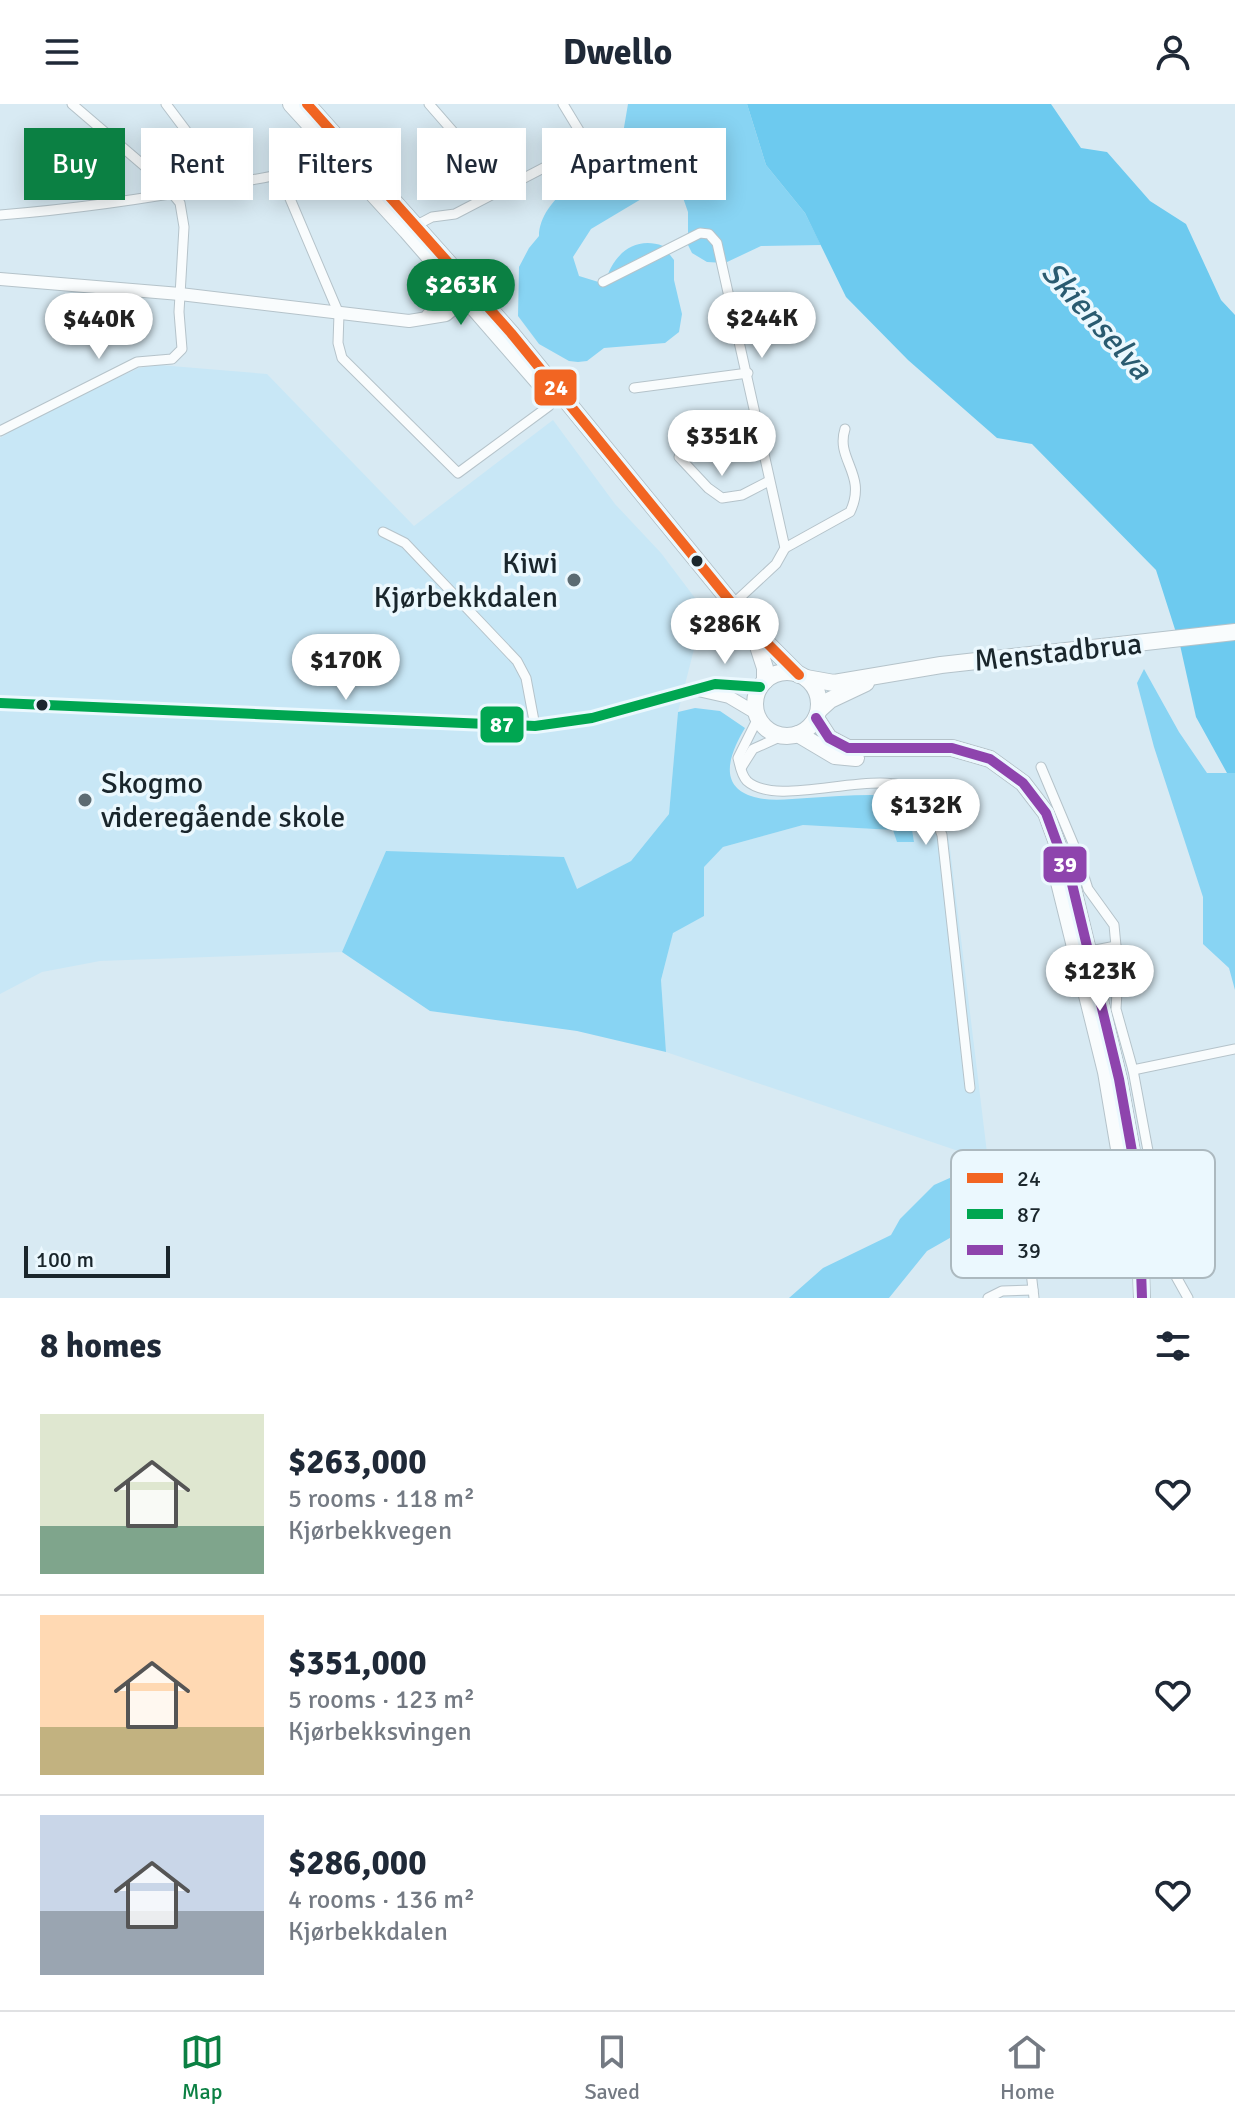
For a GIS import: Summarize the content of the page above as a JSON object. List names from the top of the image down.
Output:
{
  "streets": {
    "main road": ["Menstadbrua"]
  },
  "water": ["Skienselva"],
  "places": ["Kiwi Kjørbekkdalen", "Skogmo videregående skole"],
  "lines": ["transit line 24", "transit line 87", "transit line 39"],
  "legend": ["24", "87", "39"],
  "scale_bar": "100 m",
  "page": {
    "header": "Dwello",
    "chip": [
      "Buy",
      "Rent",
      "Filters",
      "New",
      "Apartment"
    ],
    "price": [
      "$263K",
      "$244K",
      "$440K",
      "$351K",
      "$286K",
      "$170K",
      "$132K",
      "$123K"
    ],
    "scale": "100 m",
    "heading": "8 homes",
    "list": [
      {
        "name": "$263,000",
        "note": "5 rooms · 118 m² · Kjørbekkvegen"
      },
      {
        "name": "$351,000",
        "note": "5 rooms · 123 m² · Kjørbekksvingen"
      },
      {
        "name": "$286,000",
        "note": "4 rooms · 136 m² · Kjørbekkdalen"
      }
    ],
    "tabs": ["Map", "Saved", "Home"]
  }
}
